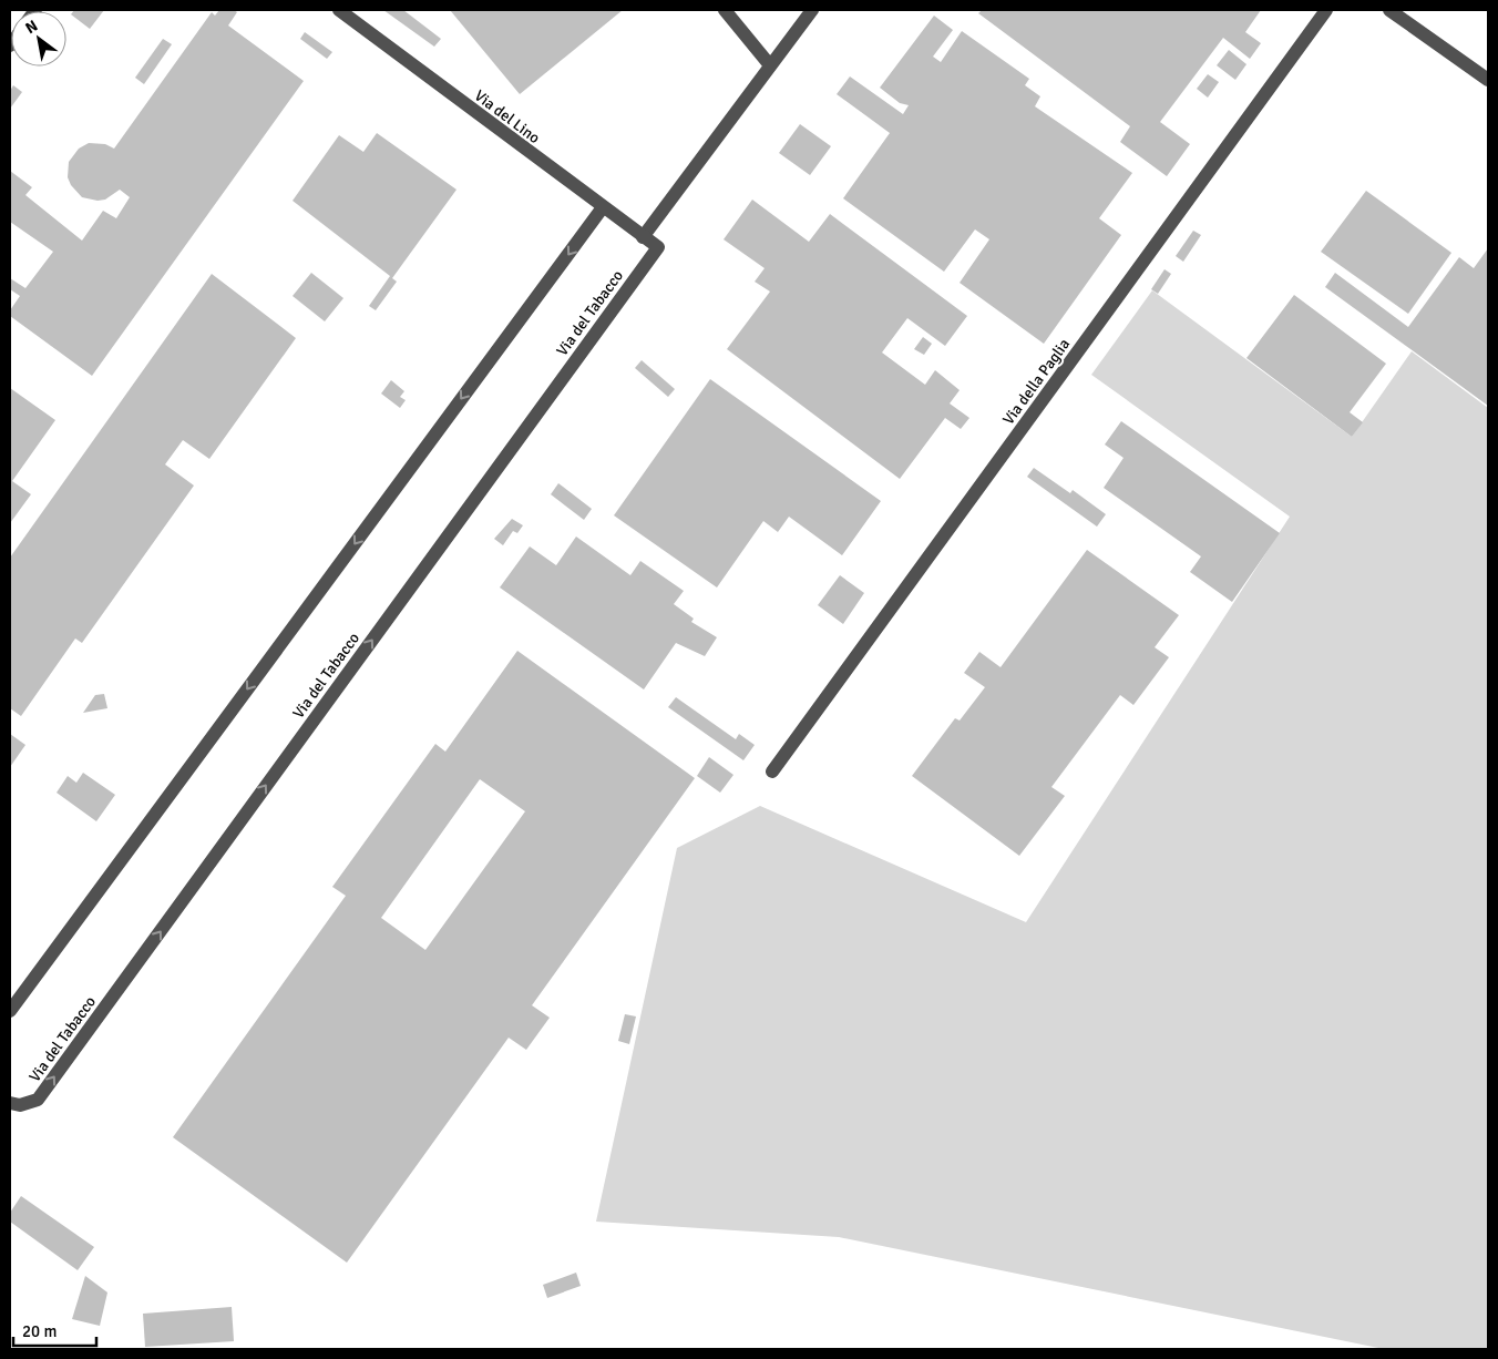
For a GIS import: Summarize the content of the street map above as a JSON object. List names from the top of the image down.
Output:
{
  "streets": {
    "street": ["Via del Lino", "Via del Tabacco", "Via della Paglia"]
  },
  "crossings": [
    ["Via del Lino", "Via del Tabacco"]
  ],
  "scale_bar": "20 m",
  "north": "top left"
}
